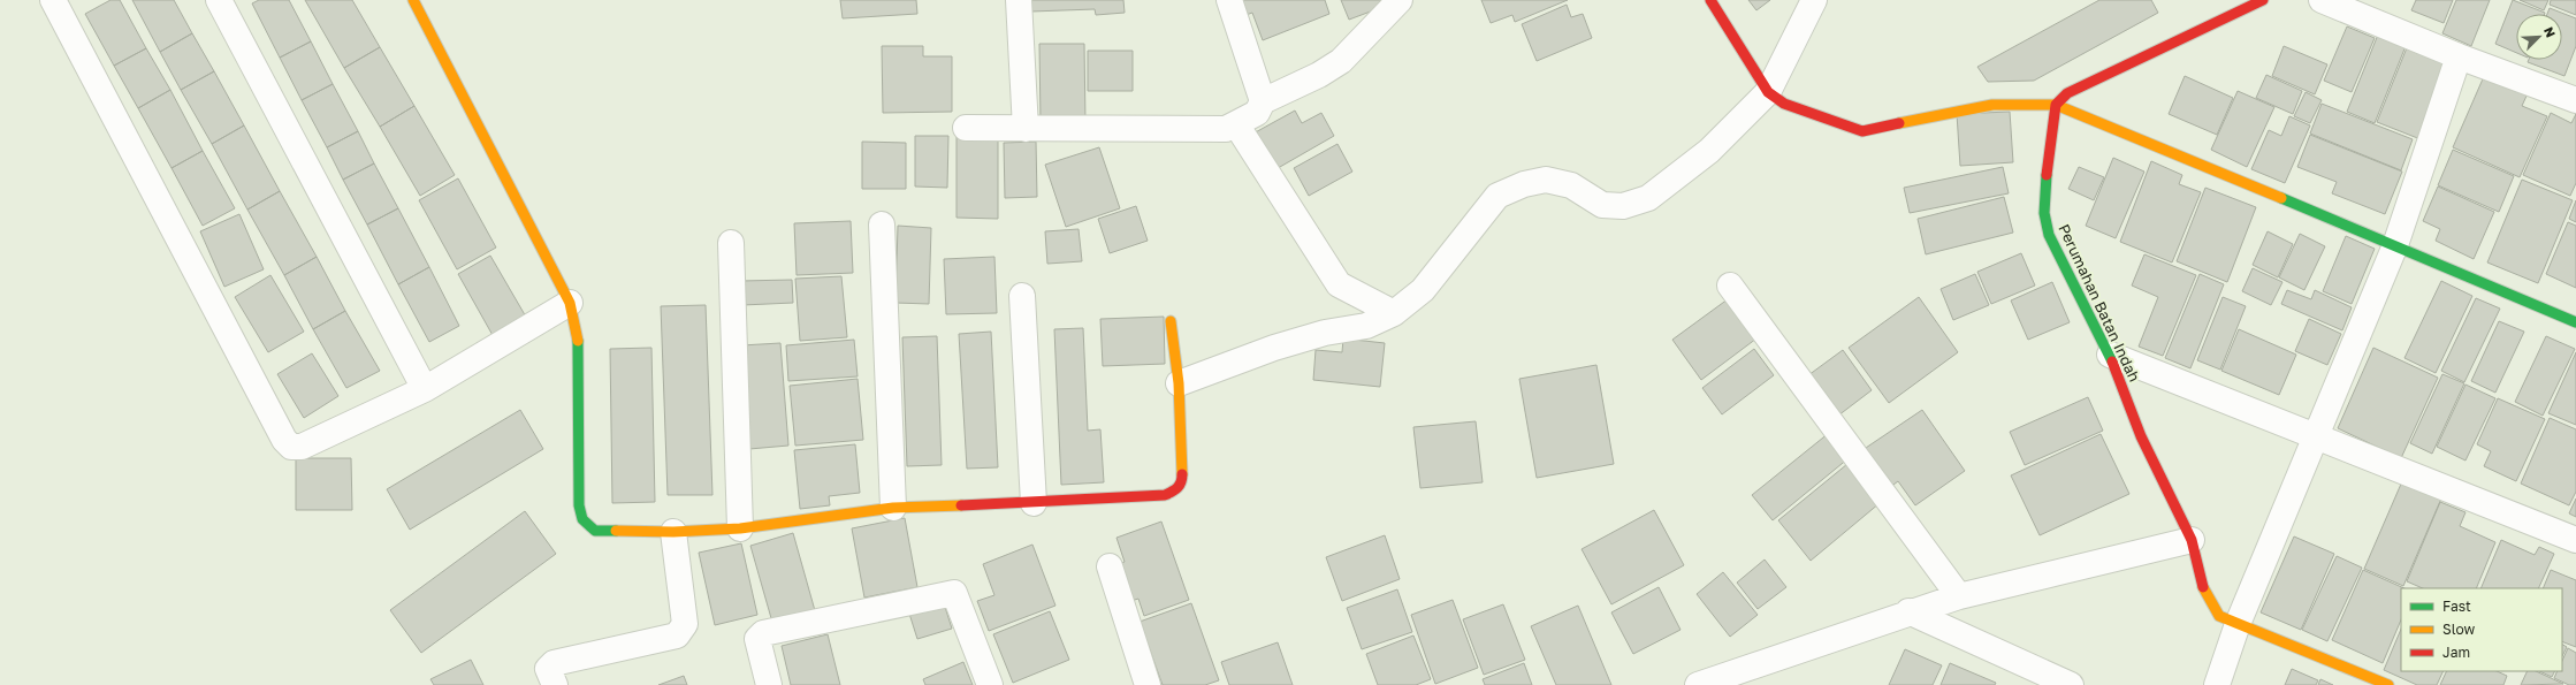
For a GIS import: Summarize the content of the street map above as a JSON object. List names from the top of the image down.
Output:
{
  "streets": {
    "street": ["Perumahan Batan Indah"]
  },
  "legend": ["Fast", "Slow", "Jam"],
  "north": "top right"
}
